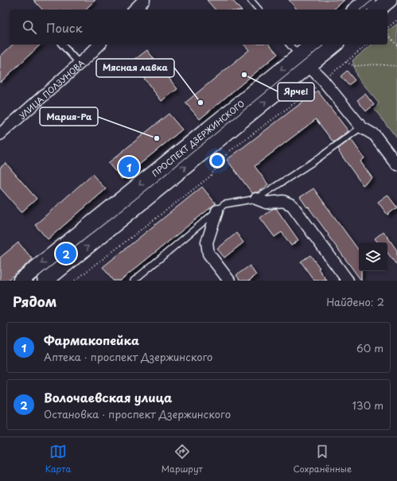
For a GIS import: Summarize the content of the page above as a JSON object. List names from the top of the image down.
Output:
{
  "streets": {
    "main road": ["ПРОСПЕКТ ДЗЕРЖИНСКОГО"],
    "street": ["УЛИЦА ПОЛЗУНОВА"]
  },
  "places": ["Ярче!", "Мясная лавка", "Мария-Ра"],
  "page": {
    "search": "Поиск",
    "pins": ["1", "2"],
    "heading": ["Рядом", "Найдено: 2"],
    "list": [
      {
        "mark": "1",
        "name": "Фармакопейка",
        "note": "Аптека · проспект Дзержинского",
        "value": "60 m"
      },
      {
        "mark": "2",
        "name": "Волочаевская улица",
        "note": "Остановка · проспект Дзержинского",
        "value": "130 m"
      }
    ],
    "nav": ["Карта", "Маршрут", "Сохранённые"]
  }
}
